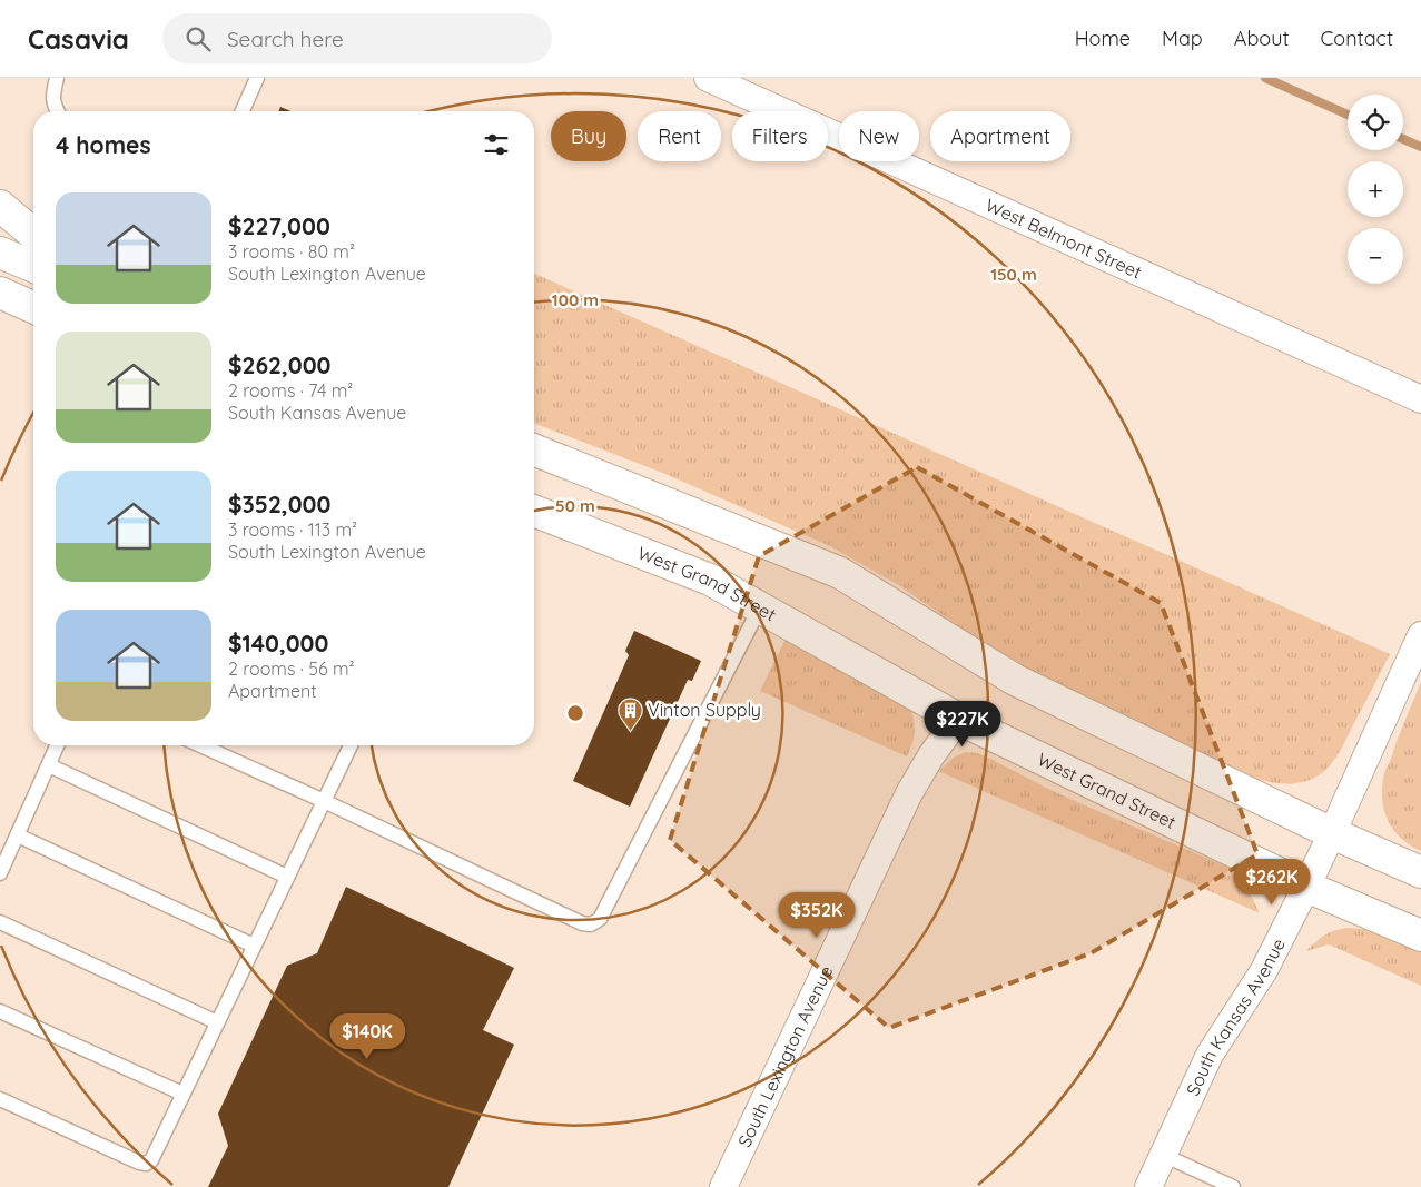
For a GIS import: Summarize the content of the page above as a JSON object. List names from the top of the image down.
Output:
{
  "streets": {
    "main road": ["West Grand Street"],
    "street": ["West Belmont Street", "South Kansas Avenue", "South Lexington Avenue"]
  },
  "crossings": [
    ["West Grand Street", "South Kansas Avenue"],
    ["West Grand Street", "South Lexington Avenue"]
  ],
  "places": {
    "building": ["Vinton Supply"]
  },
  "page": {
    "header": "Casavia",
    "search": "Search here",
    "nav": [
      "Home",
      "Map",
      "About",
      "Contact"
    ],
    "map_buttons": ["+", "−"],
    "chip": [
      "Buy",
      "Rent",
      "Filters",
      "New",
      "Apartment"
    ],
    "heading": "4 homes",
    "list": [
      {
        "name": "$227,000",
        "note": "3 rooms · 80 m² · South Lexington Avenue"
      },
      {
        "name": "$262,000",
        "note": "2 rooms · 74 m² · South Kansas Avenue"
      },
      {
        "name": "$352,000",
        "note": "3 rooms · 113 m² · South Lexington Avenue"
      },
      {
        "name": "$140,000",
        "note": "2 rooms · 56 m² · Apartment"
      }
    ],
    "price": [
      "$227K",
      "$262K",
      "$352K",
      "$140K"
    ]
  },
  "rings": ["150 m", "100 m", "50 m"]
}
